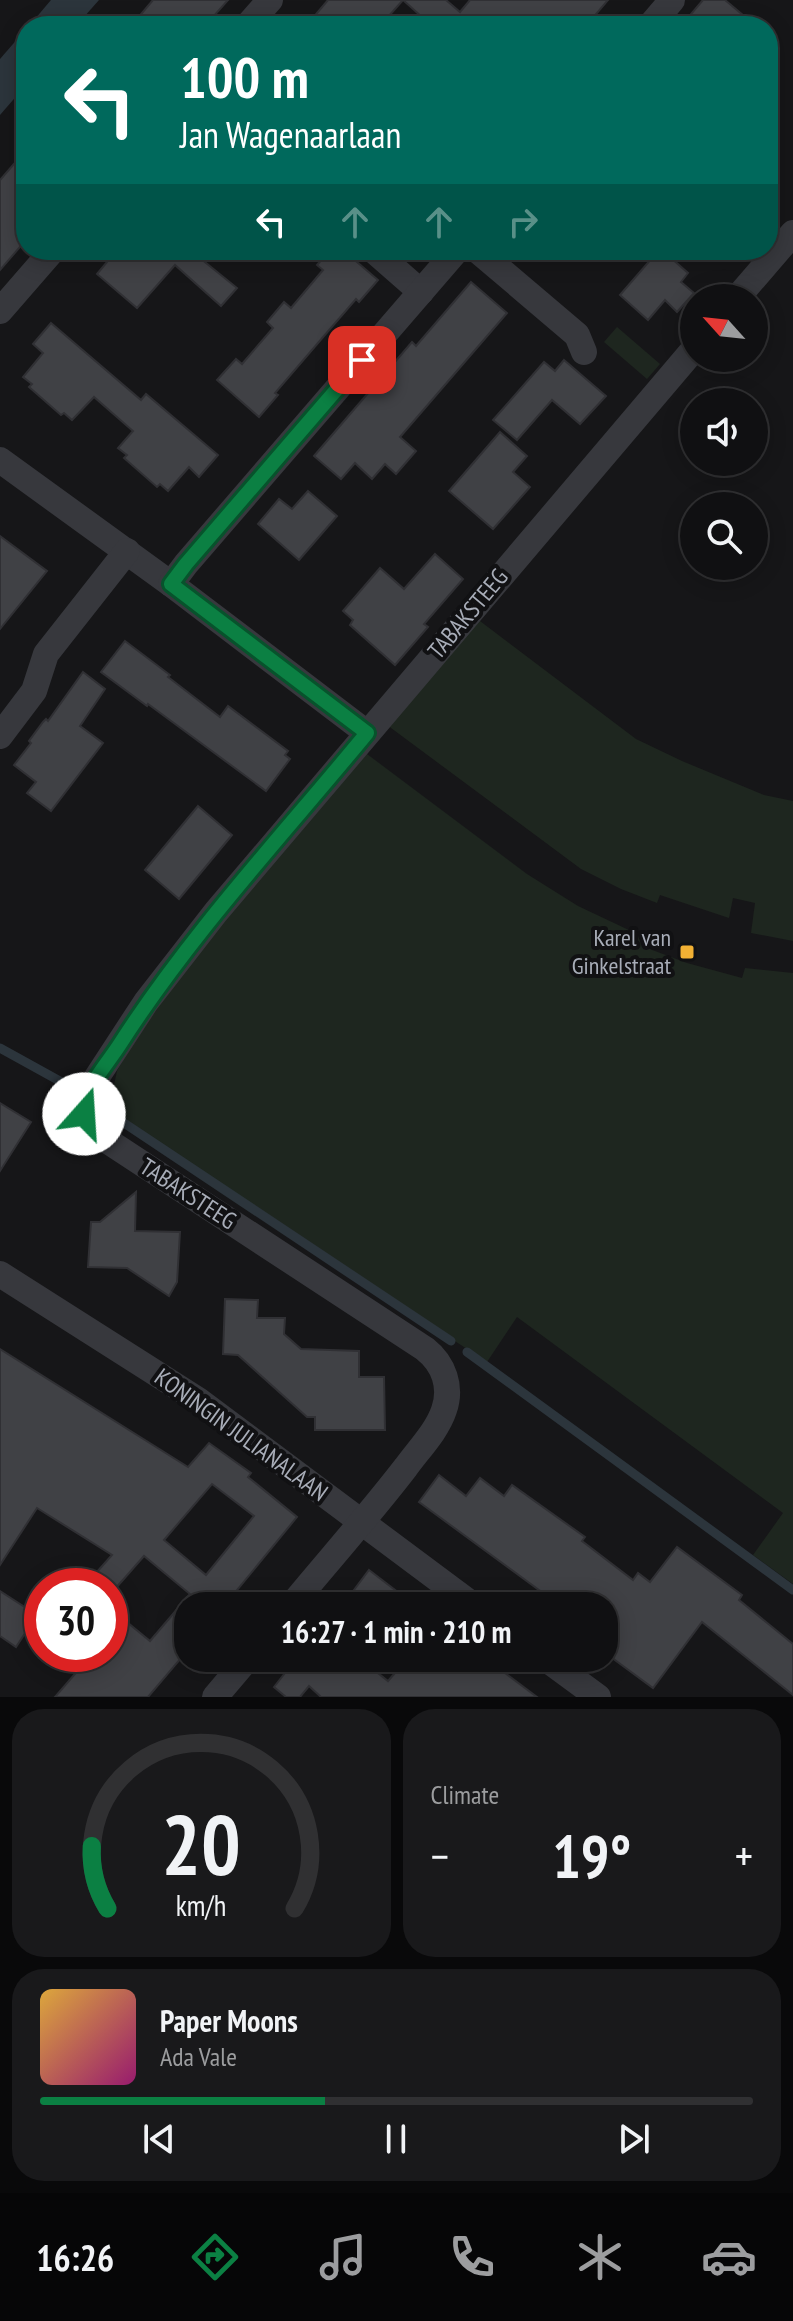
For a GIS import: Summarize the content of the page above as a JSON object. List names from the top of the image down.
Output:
{
  "streets": {
    "street": ["TABAKSTEEG", "KONINGIN JULIANALAAN"]
  },
  "crossings": [
    ["TABAKSTEEG", "KONINGIN JULIANALAAN"]
  ],
  "places": {
    "transit": ["Karel van Ginkelstraat"]
  },
  "north": "top left",
  "page": {
    "turn": ["100 m", "Jan Wagenaarlaan"],
    "limit": "30",
    "trip": "16:27 · 1 min · 210 m",
    "tile": "Climate",
    "heat": ["−", "19°", "+"],
    "song": ["Paper Moons", "Ada Vale"],
    "tabs": "16:26",
    "gauge": ["20", "km/h"]
  }
}
